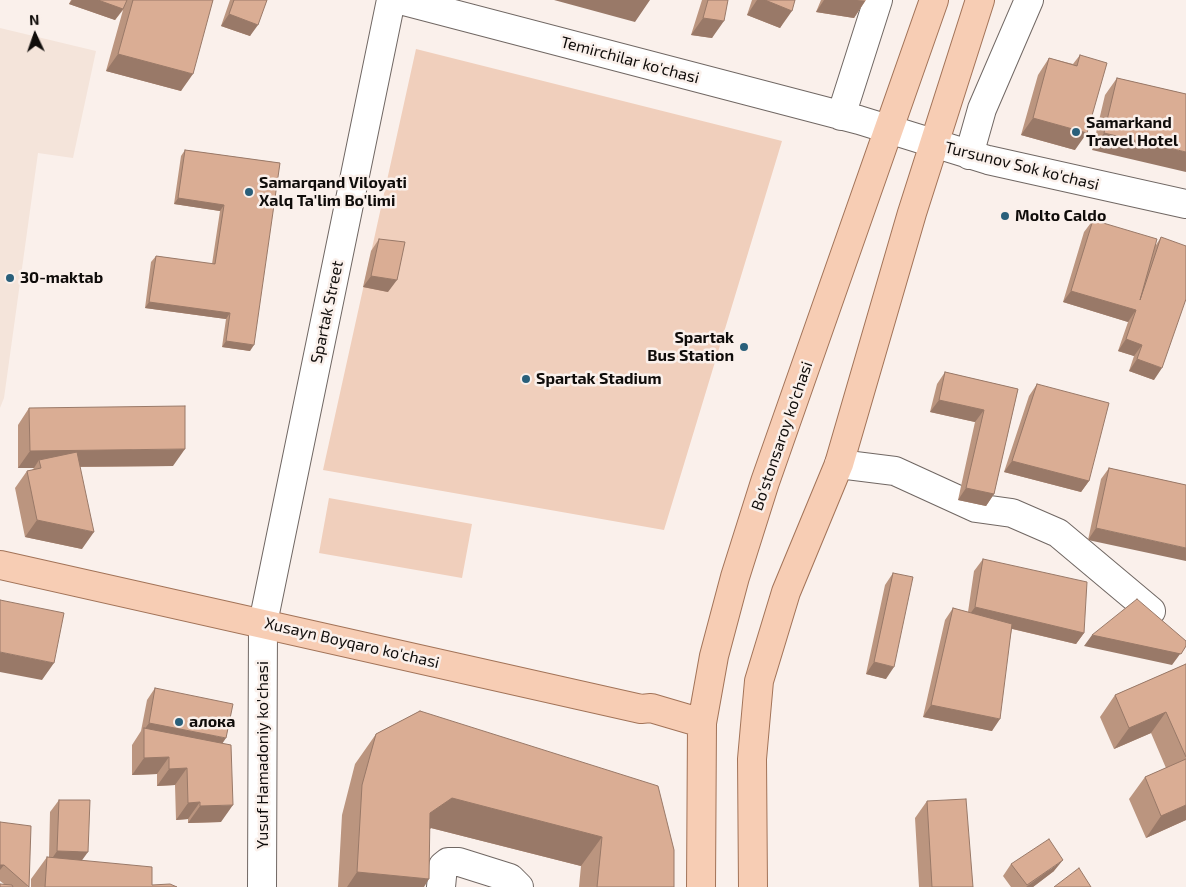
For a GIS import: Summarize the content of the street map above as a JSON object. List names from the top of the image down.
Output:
{
  "streets": {
    "main road": ["Bo'stonsaroy ko'chasi", "Xusayn Boyqaro ko'chasi"],
    "street": [
      "Temirchilar ko'chasi",
      "Tursunov Sok ko'chasi",
      "Spartak Street",
      "Yusuf Hamadoniy ko'chasi"
    ]
  },
  "crossings": [
    ["Temirchilar ko'chasi", "Tursunov Sok ko'chasi"],
    ["Tursunov Sok ko'chasi", "Bo'stonsaroy ko'chasi"],
    ["Spartak Street", "Xusayn Boyqaro ko'chasi"],
    ["Spartak Street", "Yusuf Hamadoniy ko'chasi"],
    ["Bo'stonsaroy ko'chasi", "Xusayn Boyqaro ko'chasi"],
    ["Xusayn Boyqaro ko'chasi", "Yusuf Hamadoniy ko'chasi"]
  ],
  "places": [
    "Samarkand Travel Hotel",
    "Samarqand Viloyati Xalq Ta'lim Bo'limi",
    "Molto Caldo",
    "30-maktab",
    "Spartak Bus Station",
    "Spartak Stadium",
    "алока"
  ],
  "north": "top"
}
